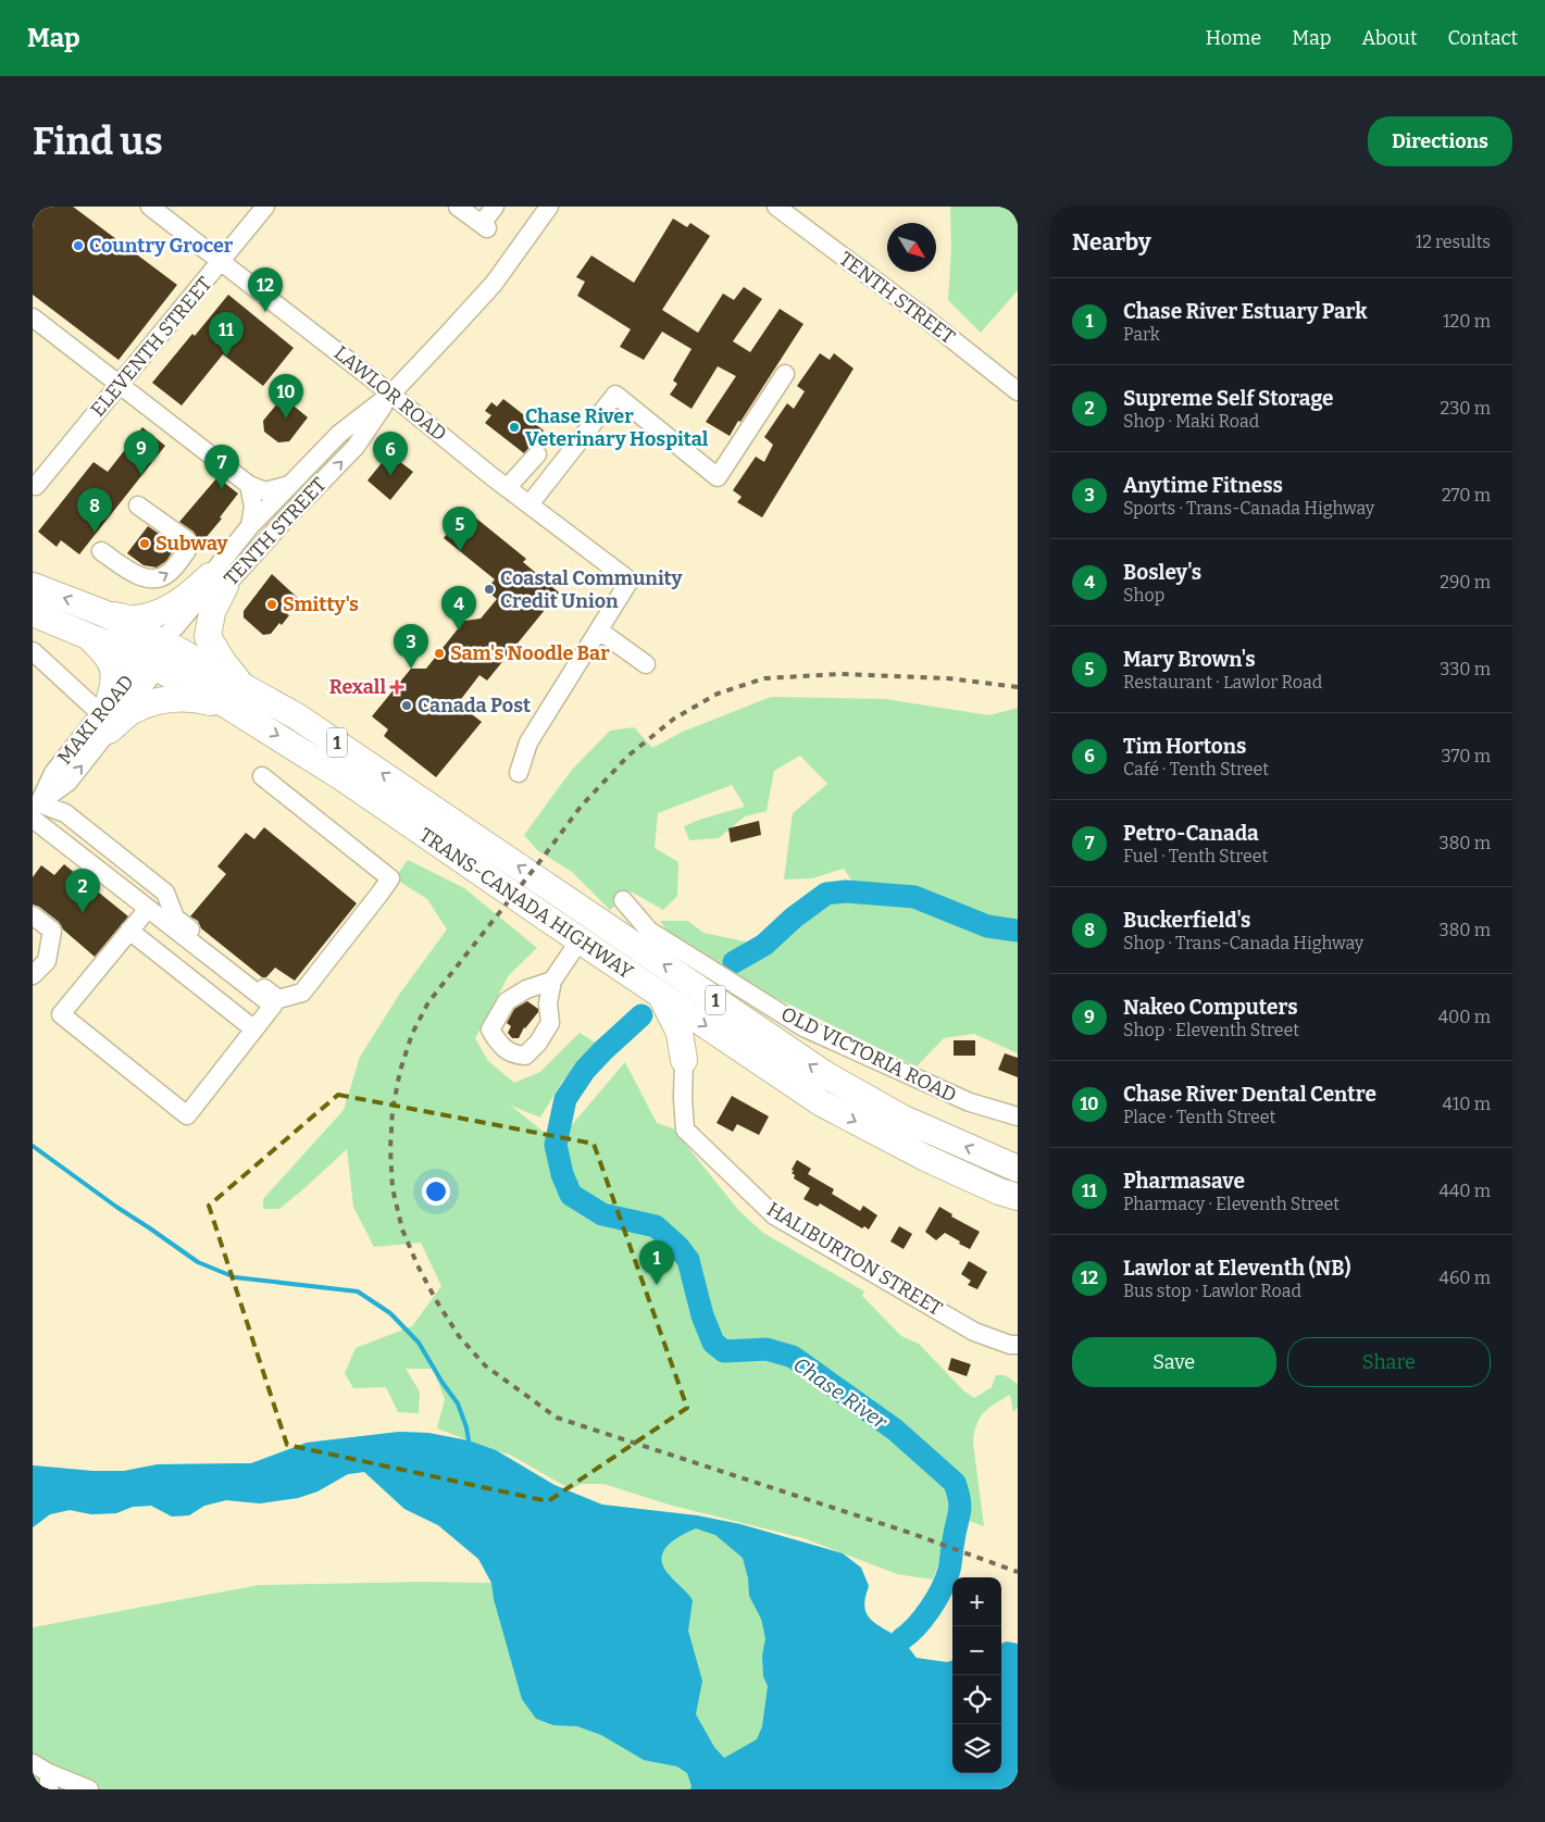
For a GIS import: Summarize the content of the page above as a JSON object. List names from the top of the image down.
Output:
{
  "streets": {
    "highway": ["1", "TRANS-CANADA HIGHWAY"],
    "street": [
      "TENTH STREET",
      "ELEVENTH STREET",
      "LAWLOR ROAD",
      "MAKI ROAD",
      "OLD VICTORIA ROAD",
      "HALIBURTON STREET"
    ]
  },
  "crossings": [
    ["TENTH STREET", "LAWLOR ROAD"],
    ["TENTH STREET", "MAKI ROAD"],
    ["TENTH STREET", "TRANS-CANADA HIGHWAY"],
    ["ELEVENTH STREET", "LAWLOR ROAD"],
    ["MAKI ROAD", "TRANS-CANADA HIGHWAY"]
  ],
  "water": ["Chase River"],
  "places": {
    "other": [
      "Country Grocer",
      "Chase River Veterinary Hospital",
      "Subway",
      "Coastal Community Credit Union",
      "Smitty's",
      "Sam's Noodle Bar",
      "Canada Post"
    ],
    "health": ["Rexall"]
  },
  "north": "bottom right",
  "page": {
    "header": "Map",
    "nav": [
      "Home",
      "Map",
      "About",
      "Contact"
    ],
    "buttons": [
      "Directions",
      ["Save", "Share"]
    ],
    "title": "Find us",
    "heading": ["Nearby", "12 results"],
    "pins": [
      "12",
      "11",
      "10",
      "9",
      "6",
      "7",
      "8",
      "5",
      "4",
      "3",
      "2",
      "1"
    ],
    "list": [
      {
        "mark": "1",
        "name": "Chase River Estuary Park",
        "note": "Park",
        "value": "120 m"
      },
      {
        "mark": "2",
        "name": "Supreme Self Storage",
        "note": "Shop · Maki Road",
        "value": "230 m"
      },
      {
        "mark": "3",
        "name": "Anytime Fitness",
        "note": "Sports · Trans-Canada Highway",
        "value": "270 m"
      },
      {
        "mark": "4",
        "name": "Bosley's",
        "note": "Shop",
        "value": "290 m"
      },
      {
        "mark": "5",
        "name": "Mary Brown's",
        "note": "Restaurant · Lawlor Road",
        "value": "330 m"
      },
      {
        "mark": "6",
        "name": "Tim Hortons",
        "note": "Café · Tenth Street",
        "value": "370 m"
      },
      {
        "mark": "7",
        "name": "Petro-Canada",
        "note": "Fuel · Tenth Street",
        "value": "380 m"
      },
      {
        "mark": "8",
        "name": "Buckerfield's",
        "note": "Shop · Trans-Canada Highway",
        "value": "380 m"
      },
      {
        "mark": "9",
        "name": "Nakeo Computers",
        "note": "Shop · Eleventh Street",
        "value": "400 m"
      },
      {
        "mark": "10",
        "name": "Chase River Dental Centre",
        "note": "Place · Tenth Street",
        "value": "410 m"
      },
      {
        "mark": "11",
        "name": "Pharmasave",
        "note": "Pharmacy · Eleventh Street",
        "value": "440 m"
      },
      {
        "mark": "12",
        "name": "Lawlor at Eleventh (NB)",
        "note": "Bus stop · Lawlor Road",
        "value": "460 m"
      }
    ],
    "map_buttons": ["+", "−"]
  }
}
